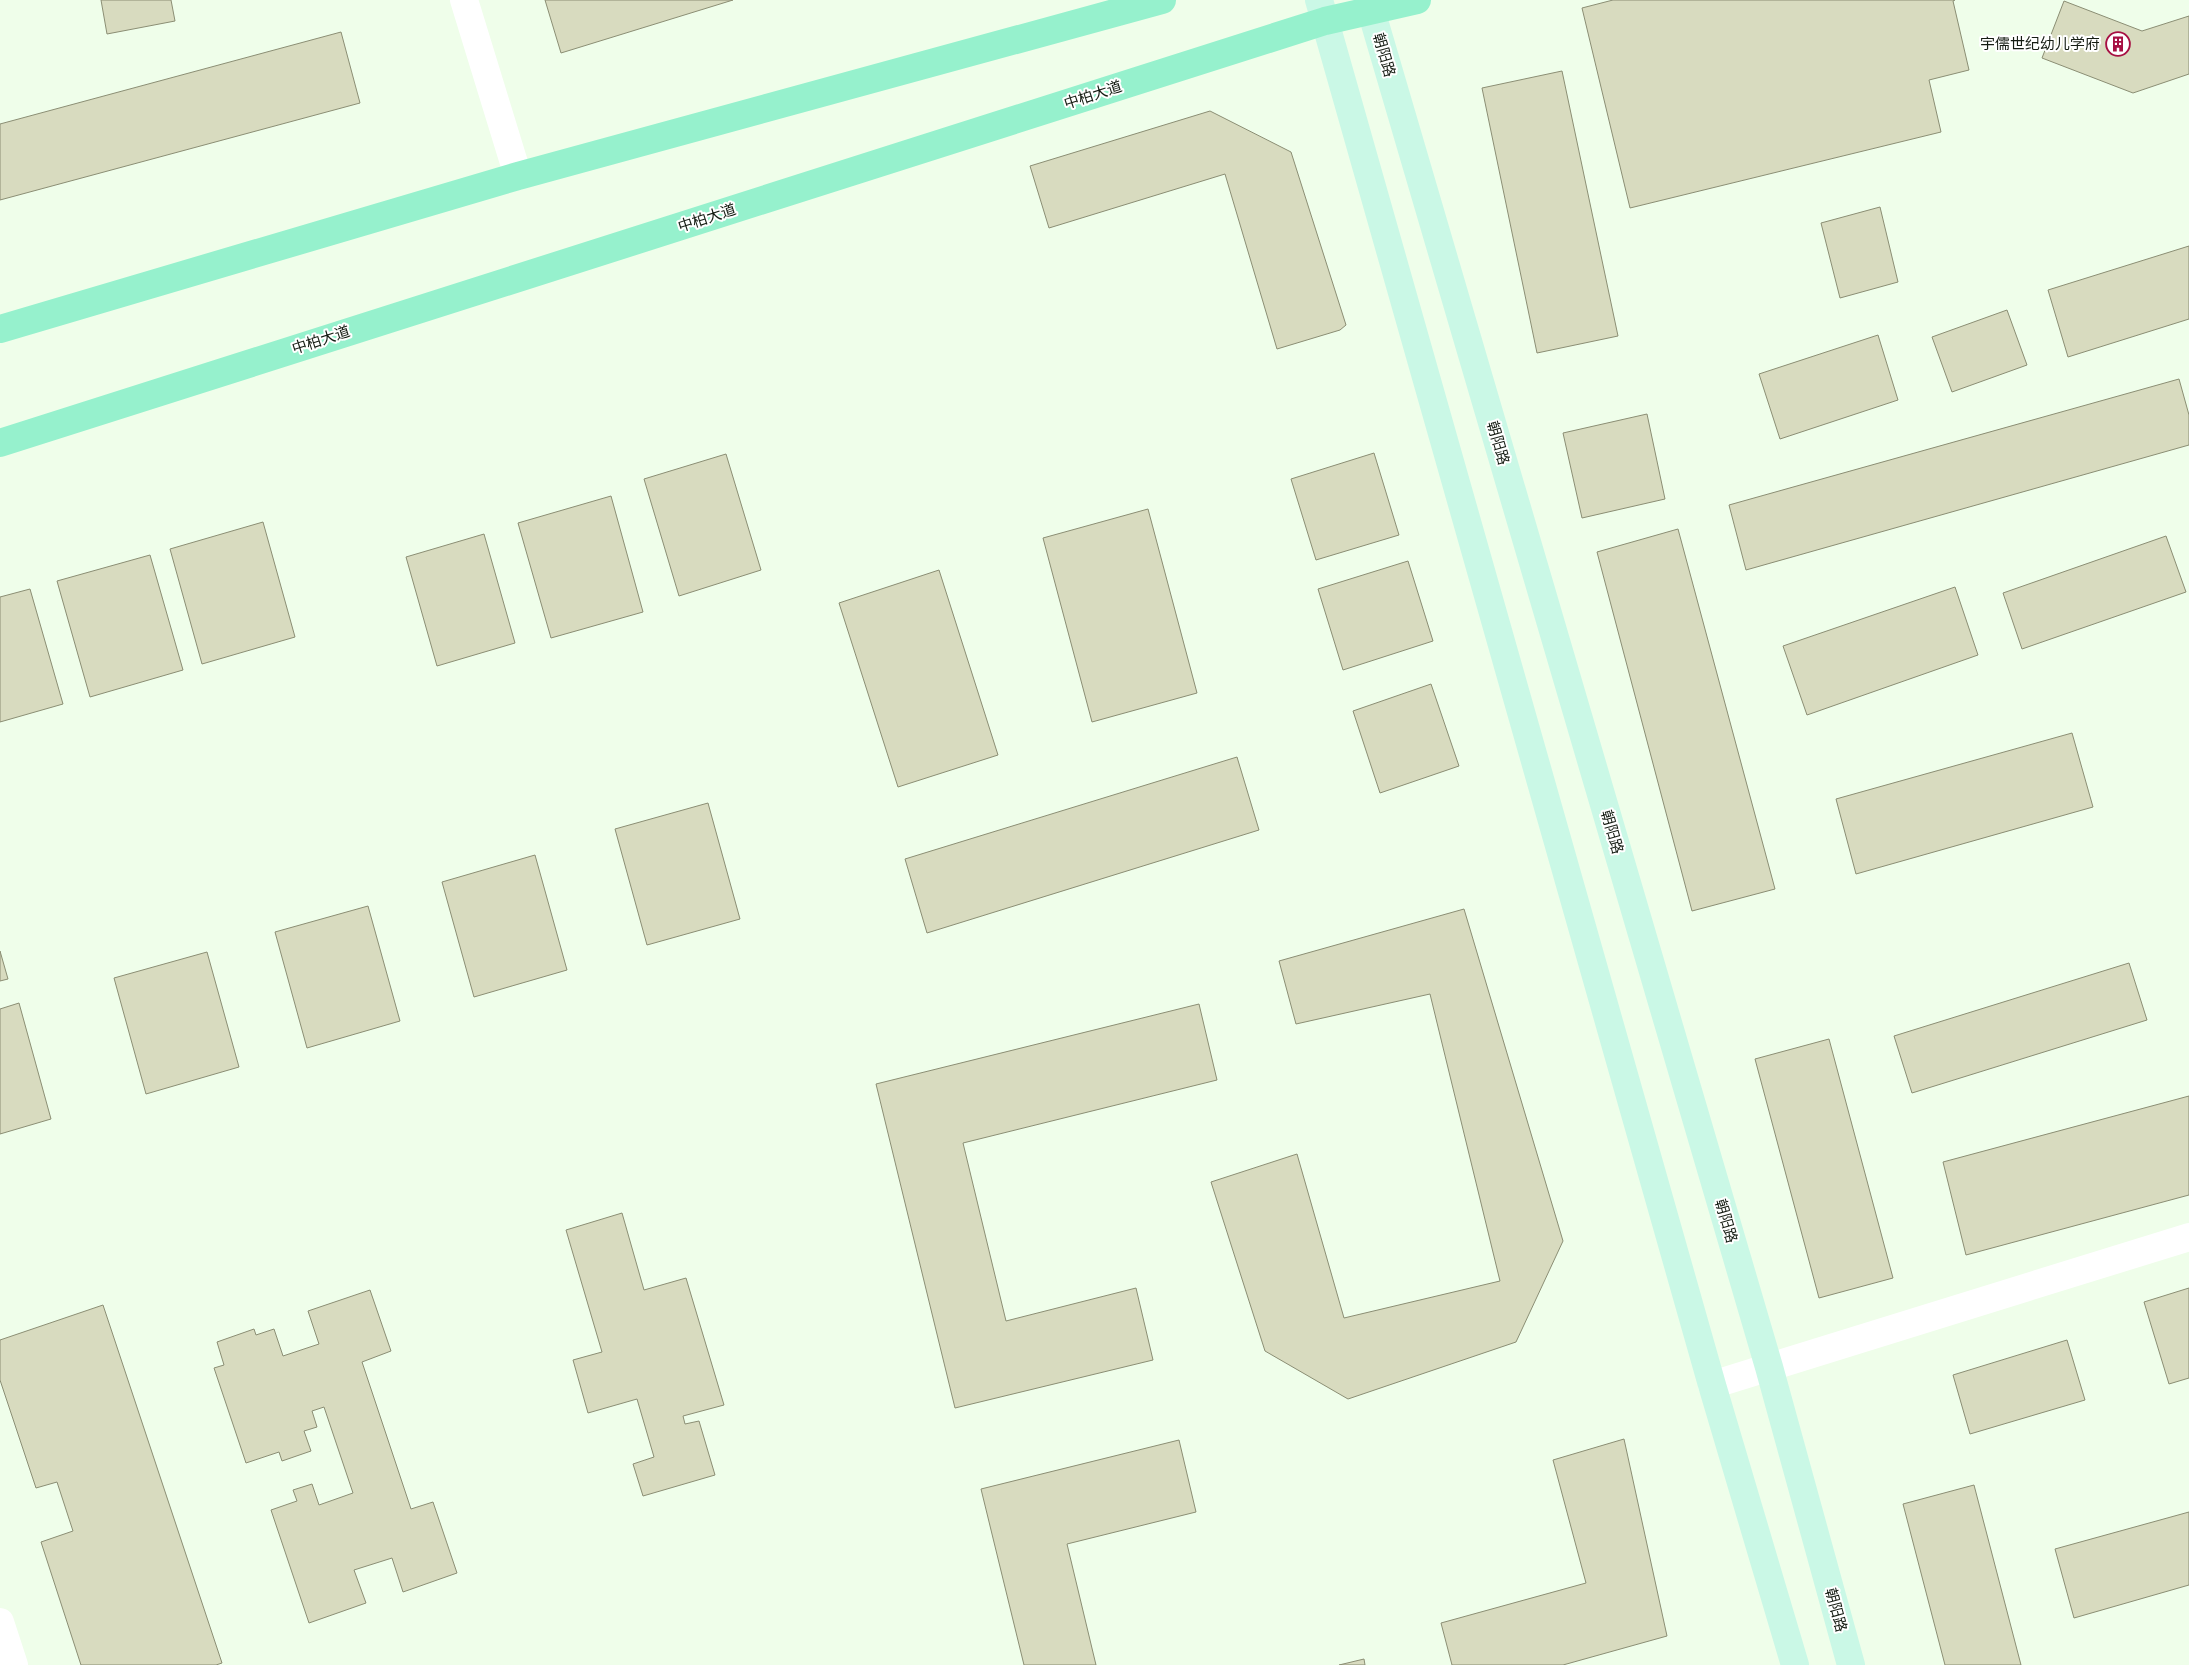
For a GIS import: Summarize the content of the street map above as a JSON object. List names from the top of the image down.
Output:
{
  "streets": {
    "main road": ["朝阳路", "中柏大道"]
  },
  "crossings": [
    ["朝阳路", "中柏大道"]
  ],
  "places": {
    "building": ["宇儒世纪幼儿学府"]
  }
}
